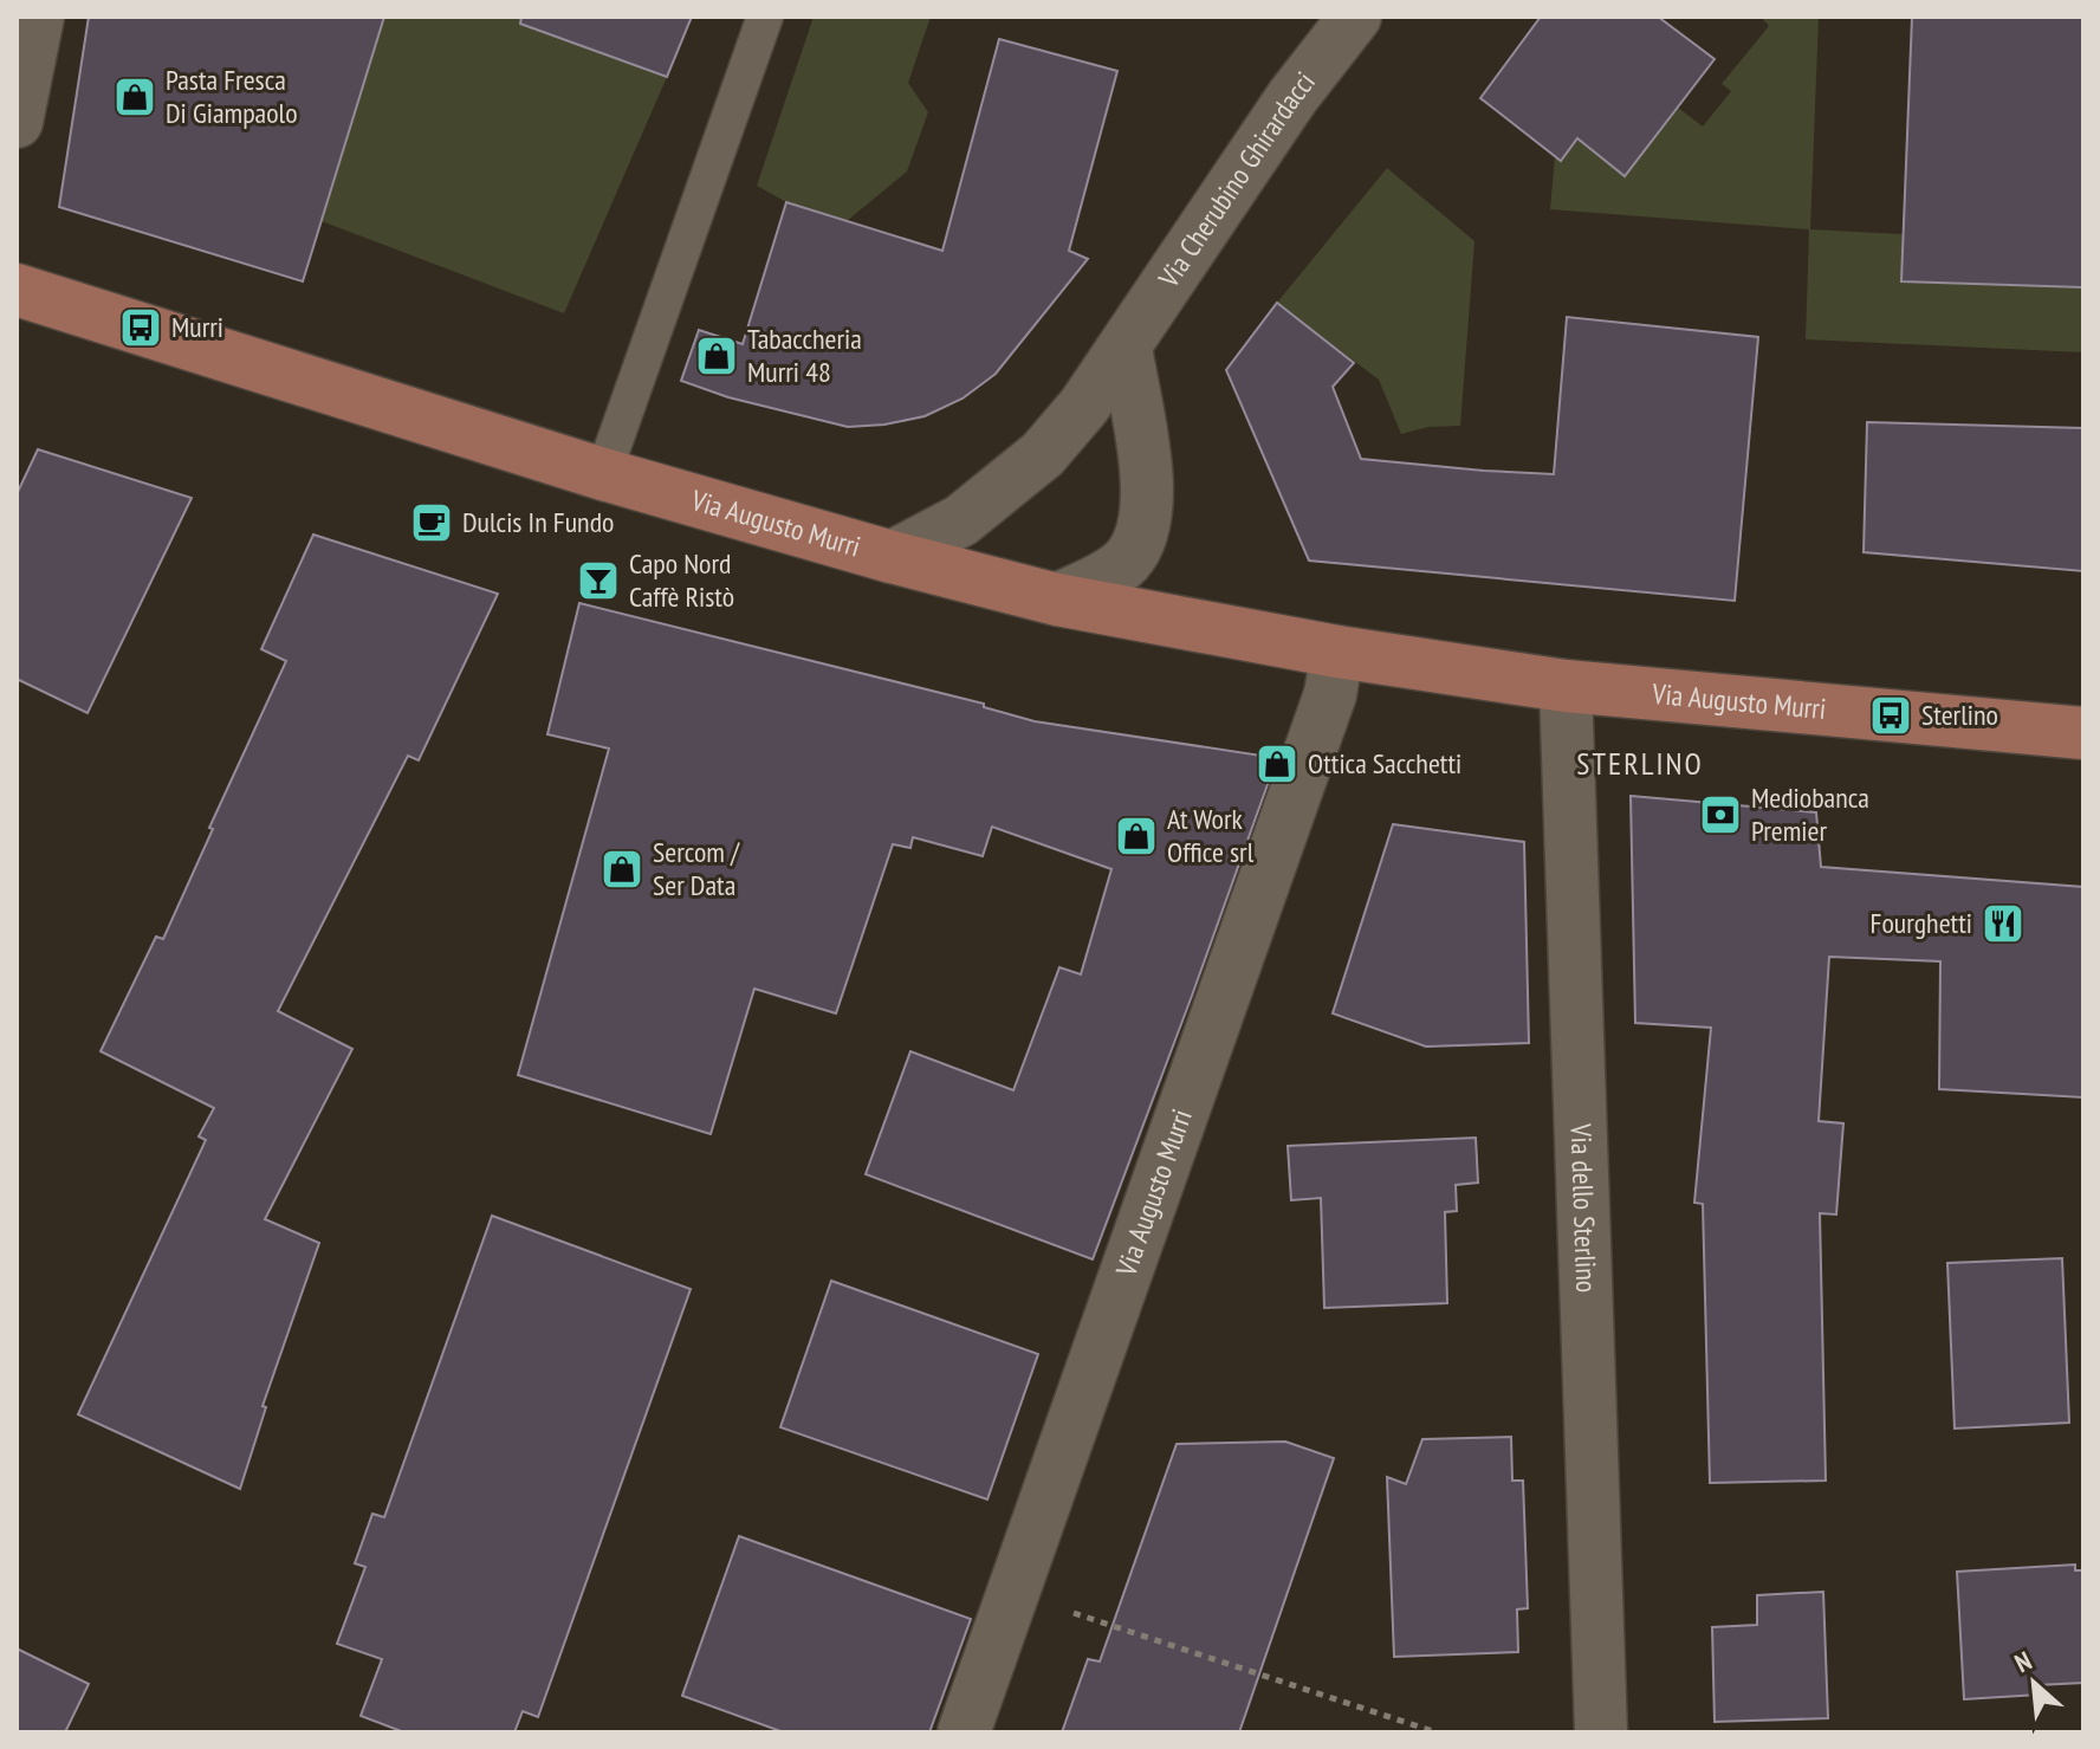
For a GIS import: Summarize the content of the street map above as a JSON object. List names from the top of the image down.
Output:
{
  "streets": {
    "main road": ["Via Augusto Murri"],
    "street": ["Via Cherubino Ghirardacci", "Via dello Sterlino"]
  },
  "crossings": [
    ["Via Cherubino Ghirardacci", "Via Augusto Murri"],
    ["Via Augusto Murri", "Via dello Sterlino"]
  ],
  "districts": ["STERLINO"],
  "places": {
    "shop": [
      "Pasta Fresca Di Giampaolo",
      "Tabaccheria Murri 48",
      "Ottica Sacchetti",
      "At Work Office srl",
      "Sercom / Ser Data"
    ],
    "bus stop": ["Murri", "Sterlino"],
    "cafe": ["Dulcis In Fundo"],
    "bar": ["Capo Nord Caffè Ristò"],
    "bank": ["Mediobanca Premier"],
    "restaurant": ["Fourghetti"]
  },
  "north": "top left"
}
